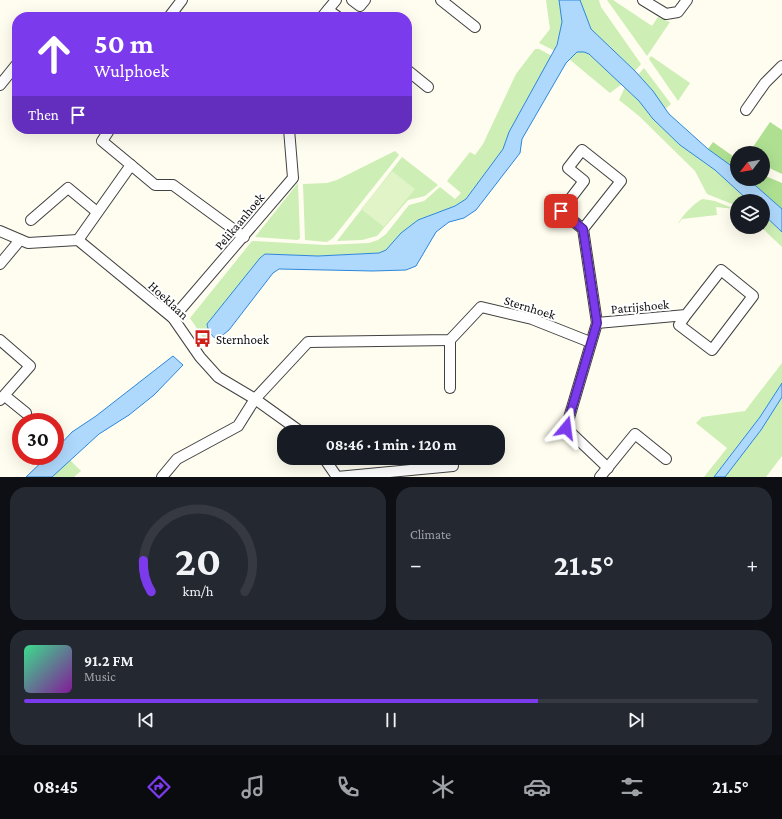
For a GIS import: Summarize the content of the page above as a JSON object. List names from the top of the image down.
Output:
{
  "streets": {
    "street": [
      "Pelikaanhoek",
      "Hoeklaan",
      "Patrijshoek",
      "Sternhoek"
    ]
  },
  "crossings": [
    ["Pelikaanhoek", "Hoeklaan"]
  ],
  "places": {
    "bus stop": ["Sternhoek"]
  },
  "north": "bottom left",
  "page": {
    "turn": ["50 m", "Wulphoek"],
    "then": "Then",
    "limit": "30",
    "trip": "08:46 · 1 min · 120 m",
    "tile": "Climate",
    "heat": ["−", "21.5°", "+"],
    "song": ["91.2 FM", "Music"],
    "tabs": ["08:45", "21.5°"],
    "gauge": ["20", "km/h"]
  }
}
